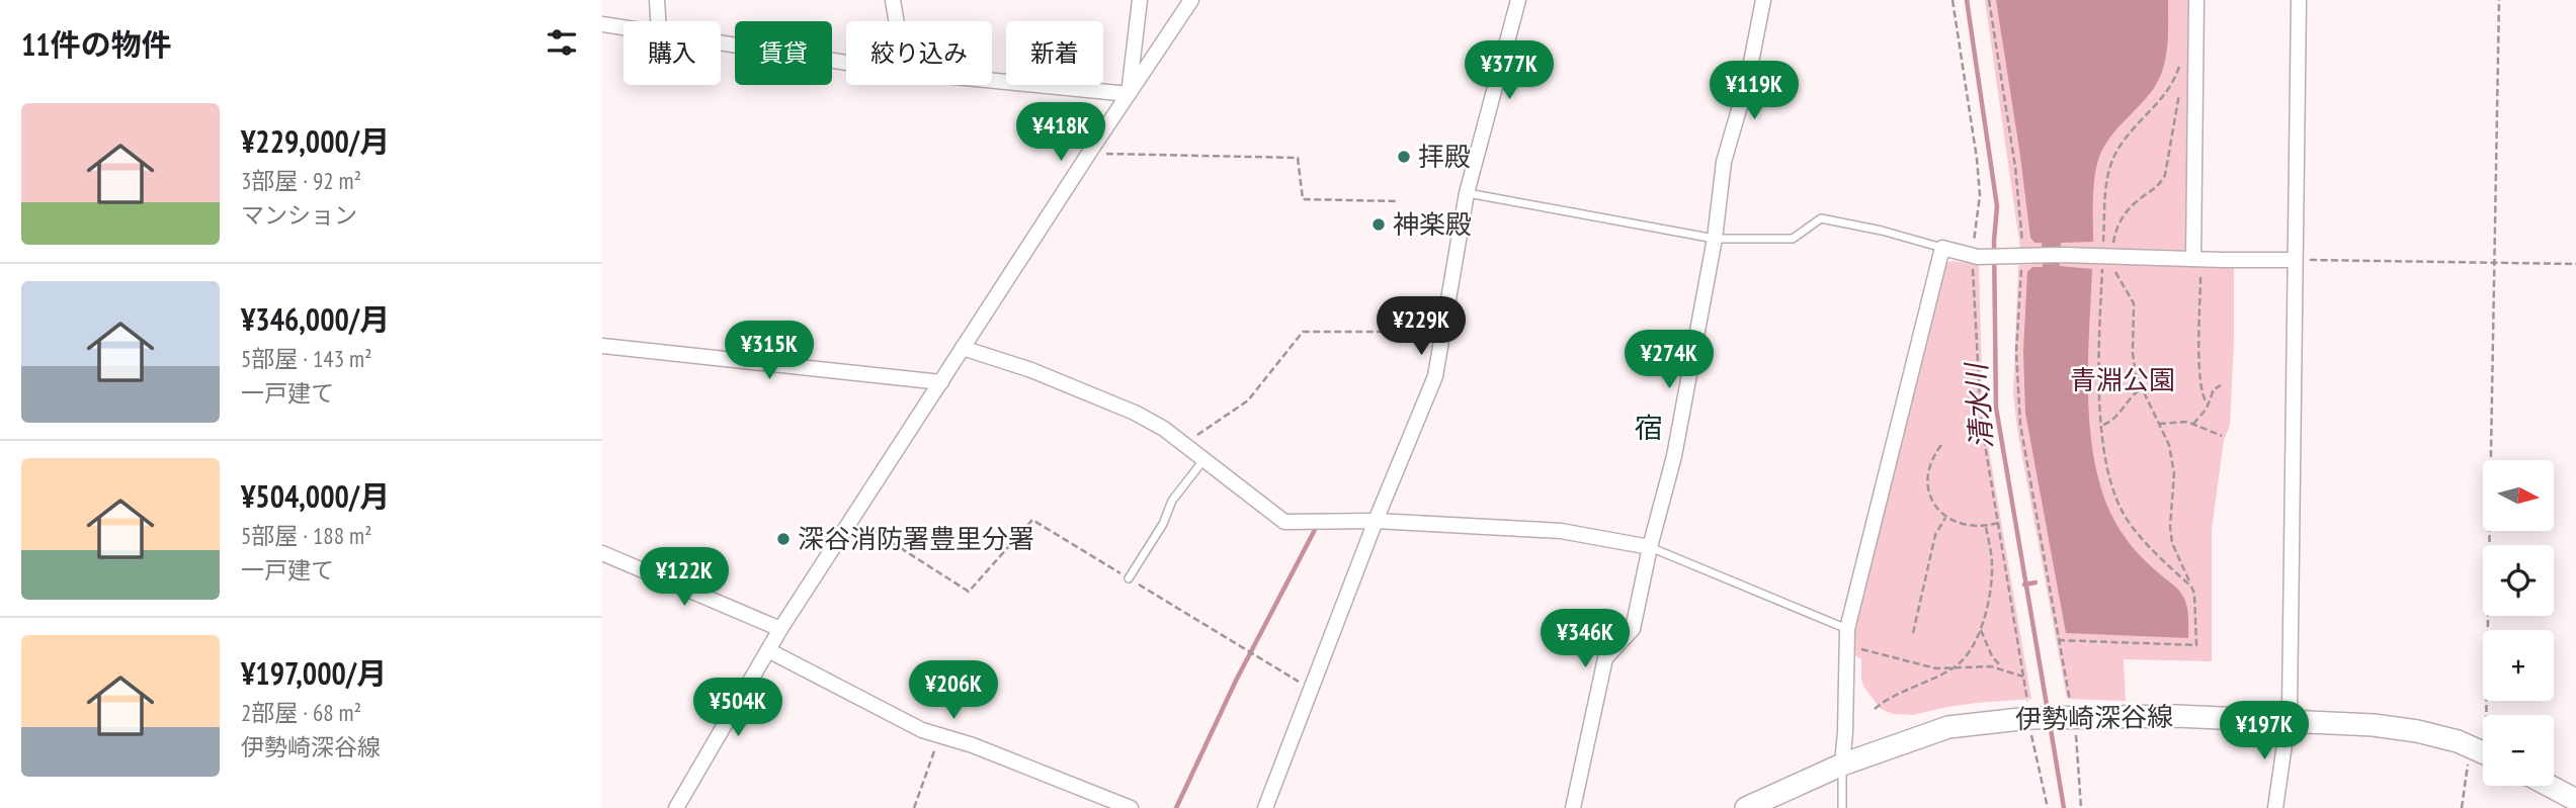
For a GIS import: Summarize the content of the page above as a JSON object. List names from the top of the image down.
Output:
{
  "streets": {
    "main road": ["伊勢崎深谷線"]
  },
  "districts": ["宿"],
  "water": ["清水川"],
  "parks": ["青淵公園"],
  "places": ["拝殿", "神楽殿", "深谷消防署豊里分署"],
  "north": "right",
  "page": {
    "heading": "11件の物件",
    "chip": [
      "購入",
      "賃貸",
      "絞り込み",
      "新着"
    ],
    "price": [
      "¥377K",
      "¥119K",
      "¥418K",
      "¥229K",
      "¥315K",
      "¥274K",
      "¥122K",
      "¥346K",
      "¥206K",
      "¥504K",
      "¥197K"
    ],
    "list": [
      {
        "name": "¥229,000/月",
        "note": "3部屋 · 92 m² · マンション"
      },
      {
        "name": "¥346,000/月",
        "note": "5部屋 · 143 m² · 一戸建て"
      },
      {
        "name": "¥504,000/月",
        "note": "5部屋 · 188 m² · 一戸建て"
      },
      {
        "name": "¥197,000/月",
        "note": "2部屋 · 68 m² · 伊勢崎深谷線"
      }
    ],
    "map_buttons": ["+", "−"]
  }
}
